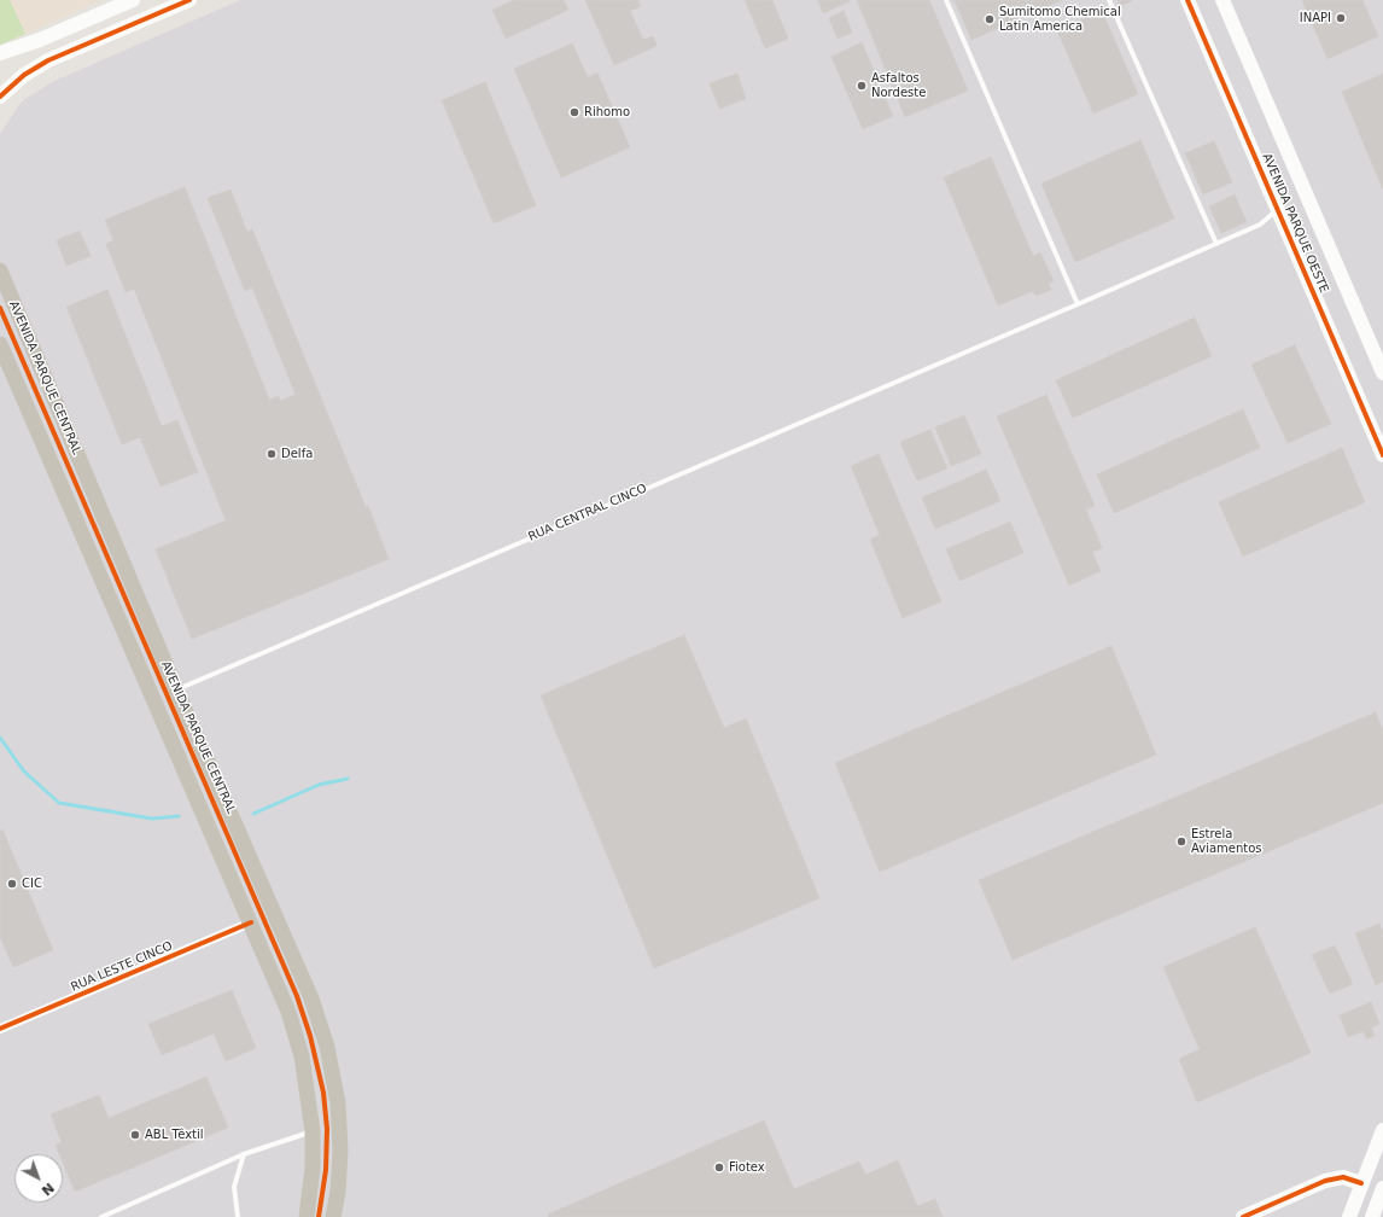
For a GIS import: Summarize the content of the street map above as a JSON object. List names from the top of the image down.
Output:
{
  "streets": {
    "main road": ["AVENIDA PARQUE CENTRAL"],
    "street": ["AVENIDA PARQUE OESTE", "RUA LESTE CINCO"],
    "lane": ["RUA CENTRAL CINCO"]
  },
  "crossings": [
    ["AVENIDA PARQUE OESTE", "RUA CENTRAL CINCO"],
    ["AVENIDA PARQUE CENTRAL", "RUA CENTRAL CINCO"],
    ["AVENIDA PARQUE CENTRAL", "RUA LESTE CINCO"]
  ],
  "places": [
    "INAPI",
    "Sumitomo Chemical Latin America",
    "Asfaltos Nordeste",
    "Rihomo",
    "Delfa",
    "Estrela Aviamentos",
    "CIC",
    "ABL Têxtil",
    "Fiotex"
  ],
  "north": "bottom right"
}
